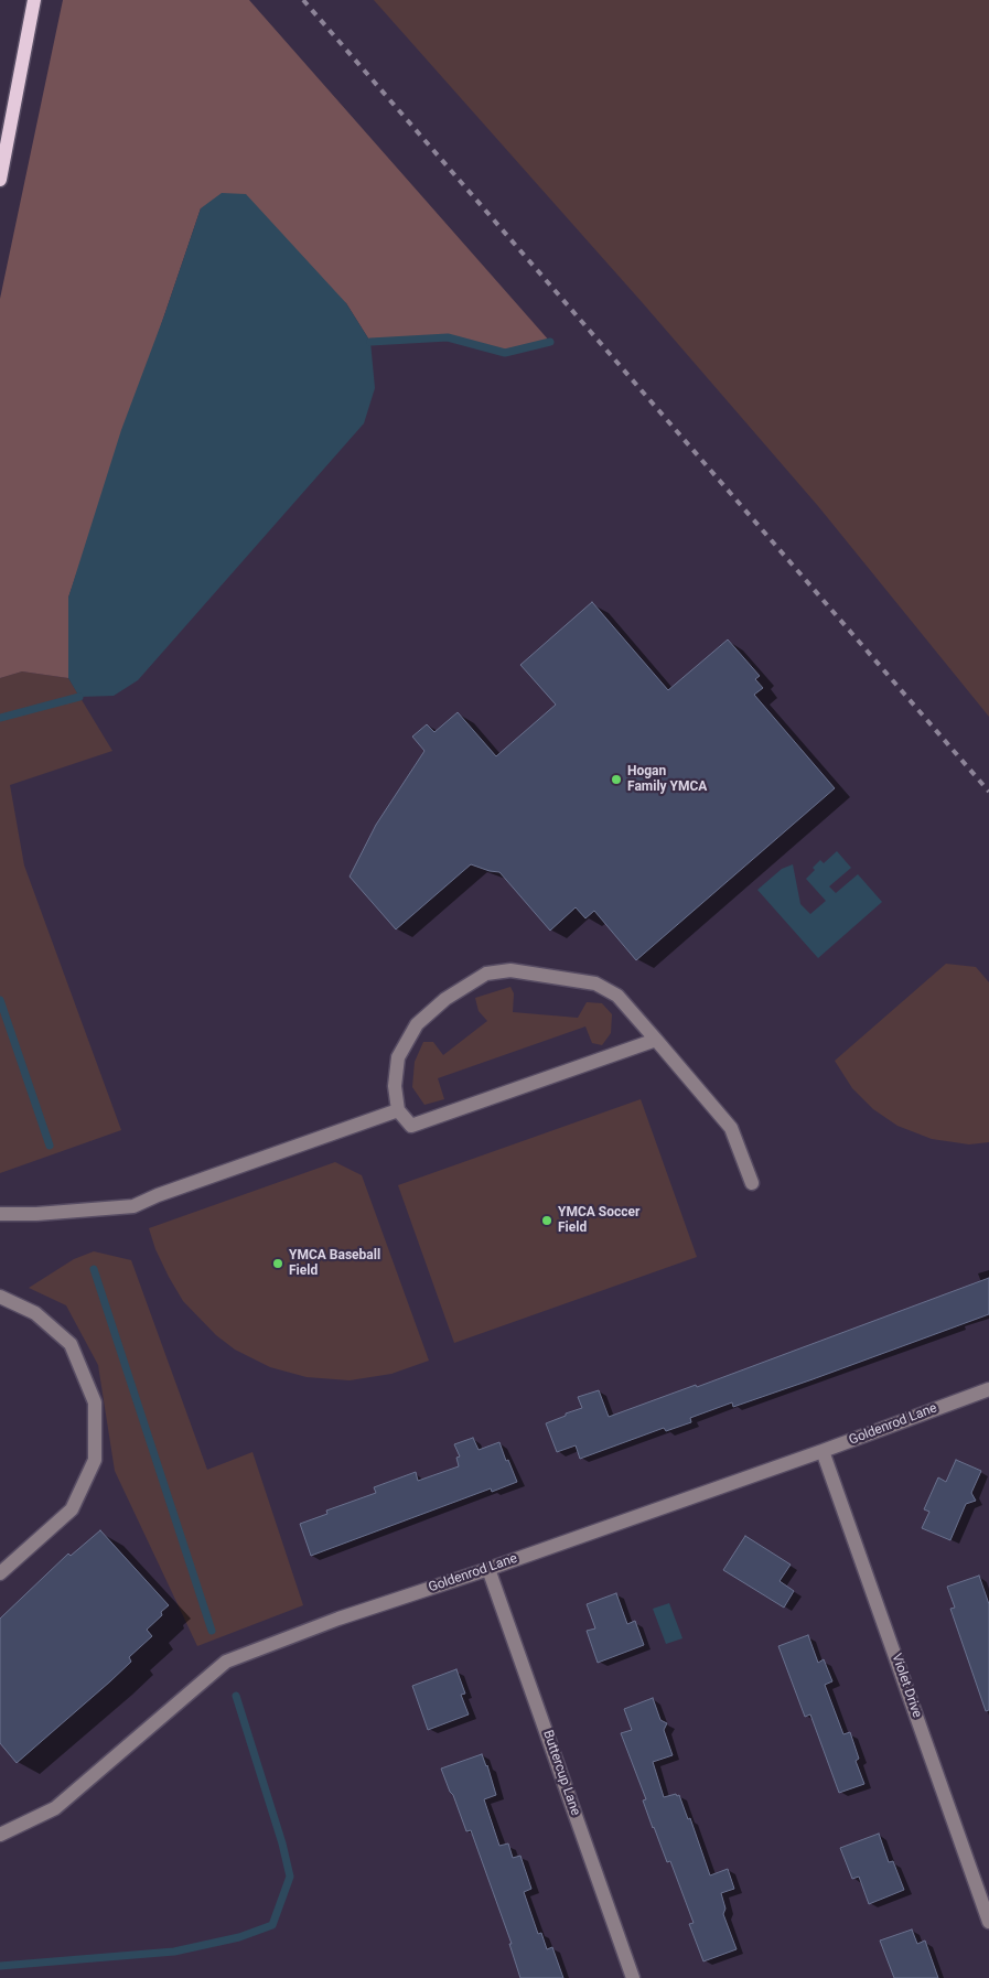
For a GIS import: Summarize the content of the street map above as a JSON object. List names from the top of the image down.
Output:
{
  "streets": {
    "street": ["Goldenrod Lane", "Violet Drive", "Buttercup Lane"]
  },
  "crossings": [
    ["Goldenrod Lane", "Violet Drive"],
    ["Goldenrod Lane", "Buttercup Lane"]
  ],
  "places": ["Hogan Family YMCA", "YMCA Soccer Field", "YMCA Baseball Field"]
}
